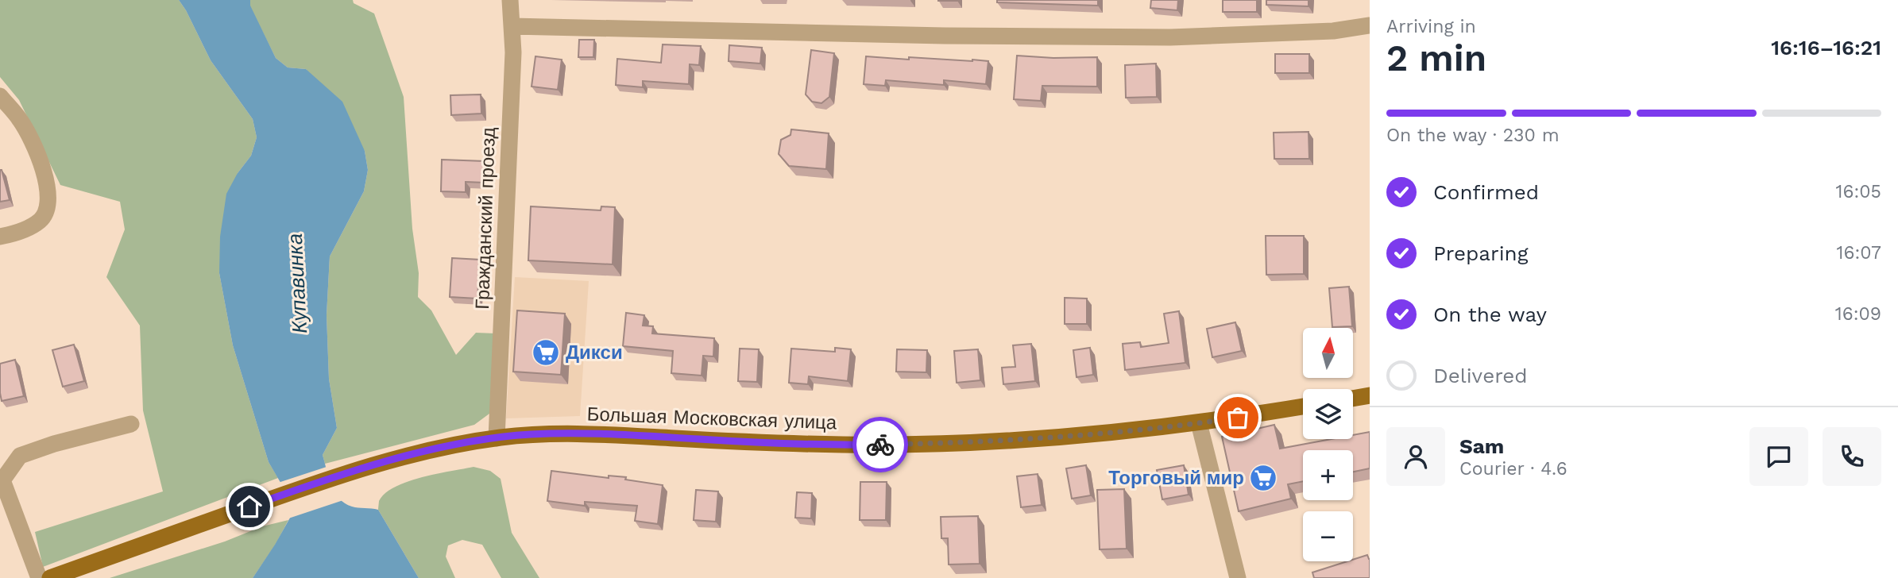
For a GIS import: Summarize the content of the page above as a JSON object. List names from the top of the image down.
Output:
{
  "streets": {
    "main road": ["Большая Московская улица"],
    "street": ["Гражданский проезд"]
  },
  "crossings": [
    ["Гражданский проезд", "Большая Московская улица"]
  ],
  "water": ["Купавинка"],
  "places": {
    "supermarket": ["Дикси", "Торговый мир"]
  },
  "north": "top",
  "page": {
    "heading": ["2 min", "Arriving in", "16:16–16:21"],
    "panel": ["Sam", "Courier · 4.6"],
    "bar": "On the way · 230 m",
    "list": [
      ["Confirmed", "16:05"],
      ["Preparing", "16:07"],
      ["On the way", "16:09"],
      "Delivered"
    ],
    "map_buttons": ["+", "−"]
  }
}
